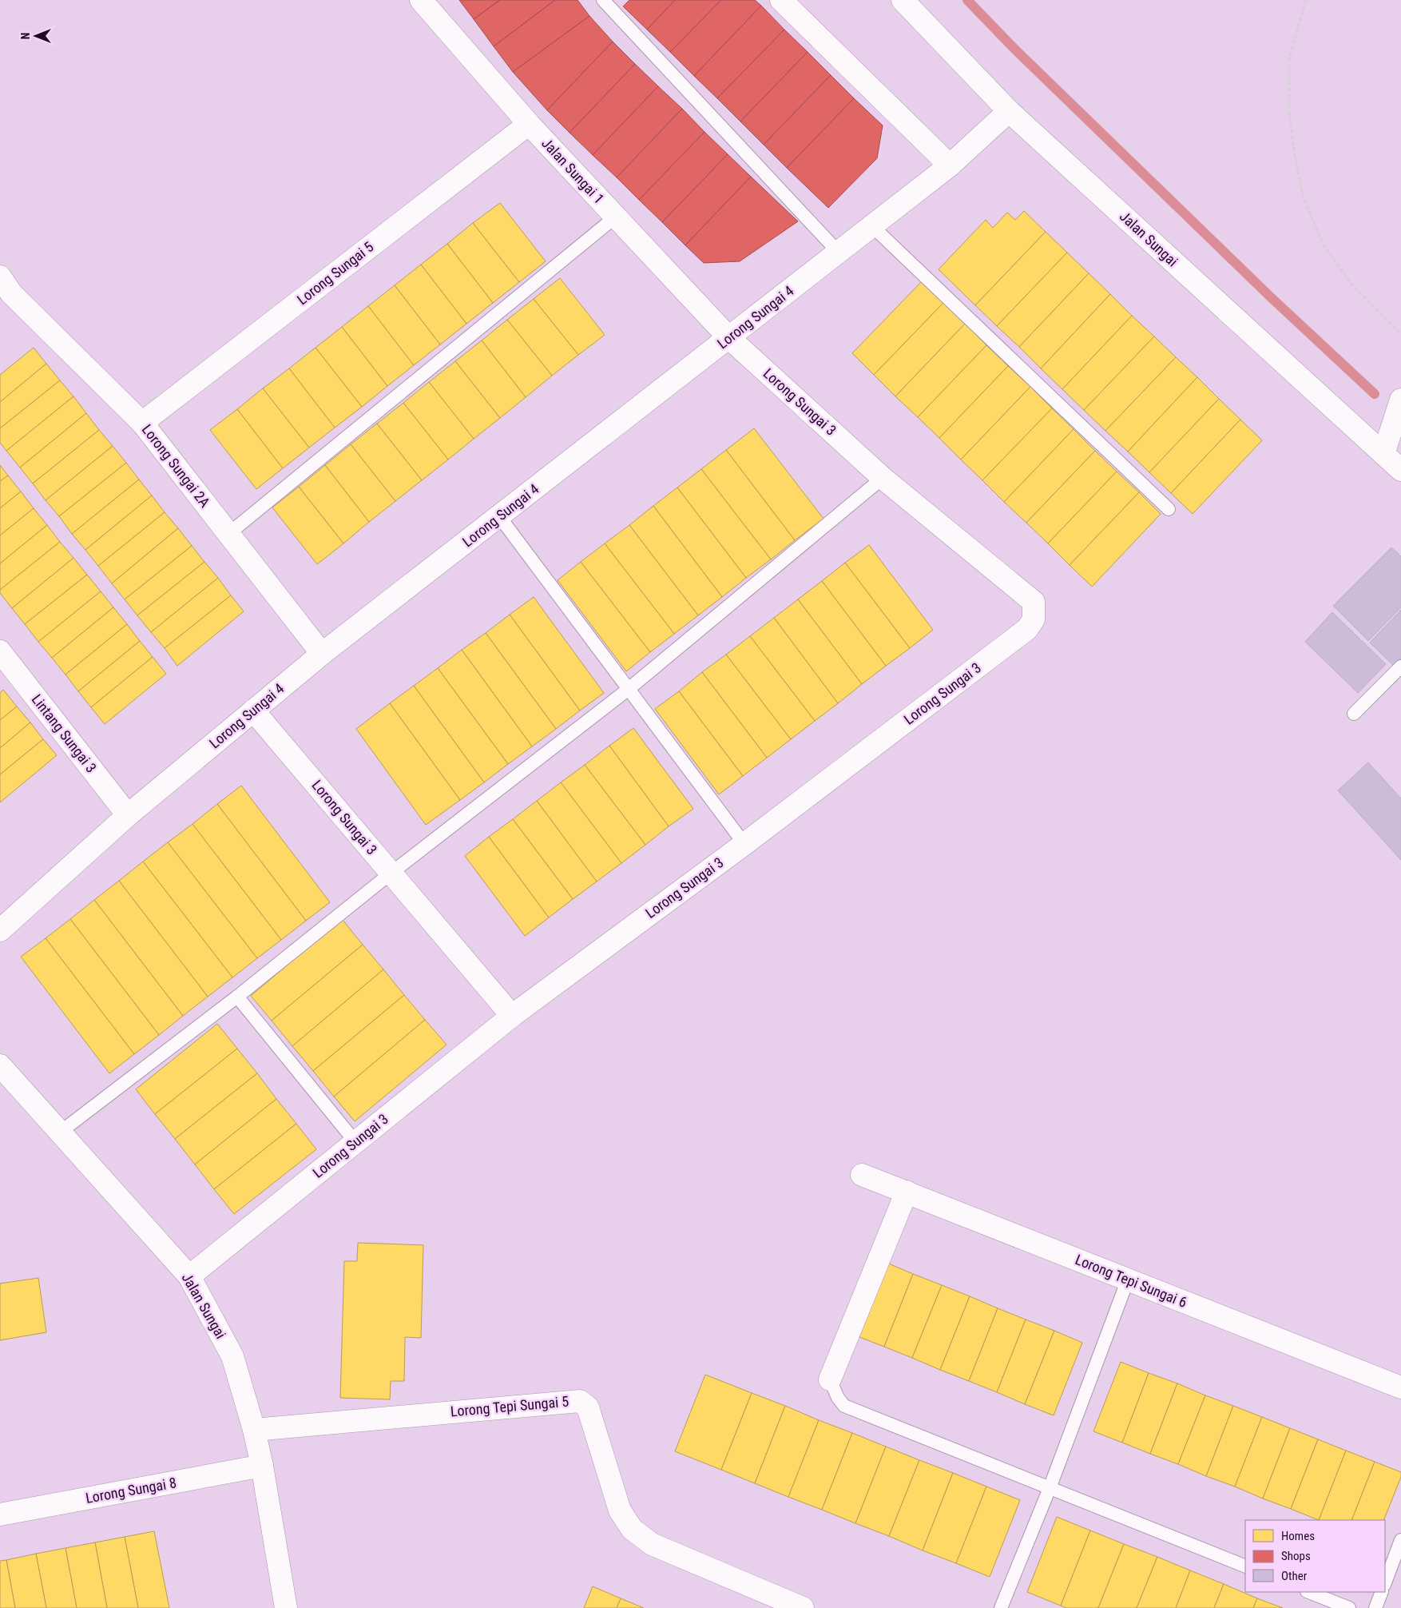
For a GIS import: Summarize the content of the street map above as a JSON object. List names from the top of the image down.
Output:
{
  "streets": {
    "street": [
      "Jalan Sungai 1",
      "Jalan Sungai",
      "Lorong Sungai 5",
      "Lorong Sungai 4",
      "Lorong Sungai 3",
      "Lorong Sungai 2A",
      "Lintang Sungai 3",
      "Lorong Tepi Sungai 6",
      "Lorong Tepi Sungai 5",
      "Lorong Sungai 8"
    ]
  },
  "crossings": [
    ["Jalan Sungai 1", "Lorong Sungai 5"],
    ["Jalan Sungai 1", "Lorong Sungai 4"],
    ["Jalan Sungai 1", "Lorong Sungai 3"],
    ["Jalan Sungai", "Lorong Sungai 4"],
    ["Jalan Sungai", "Lorong Sungai 3"],
    ["Jalan Sungai", "Lorong Tepi Sungai 5"],
    ["Jalan Sungai", "Lorong Sungai 8"],
    ["Lorong Sungai 5", "Lorong Sungai 2A"],
    ["Lorong Sungai 4", "Lorong Sungai 3"],
    ["Lorong Sungai 4", "Lorong Sungai 2A"],
    ["Lorong Sungai 4", "Lintang Sungai 3"]
  ],
  "legend": ["Homes", "Shops", "Other"],
  "north": "left"
}
